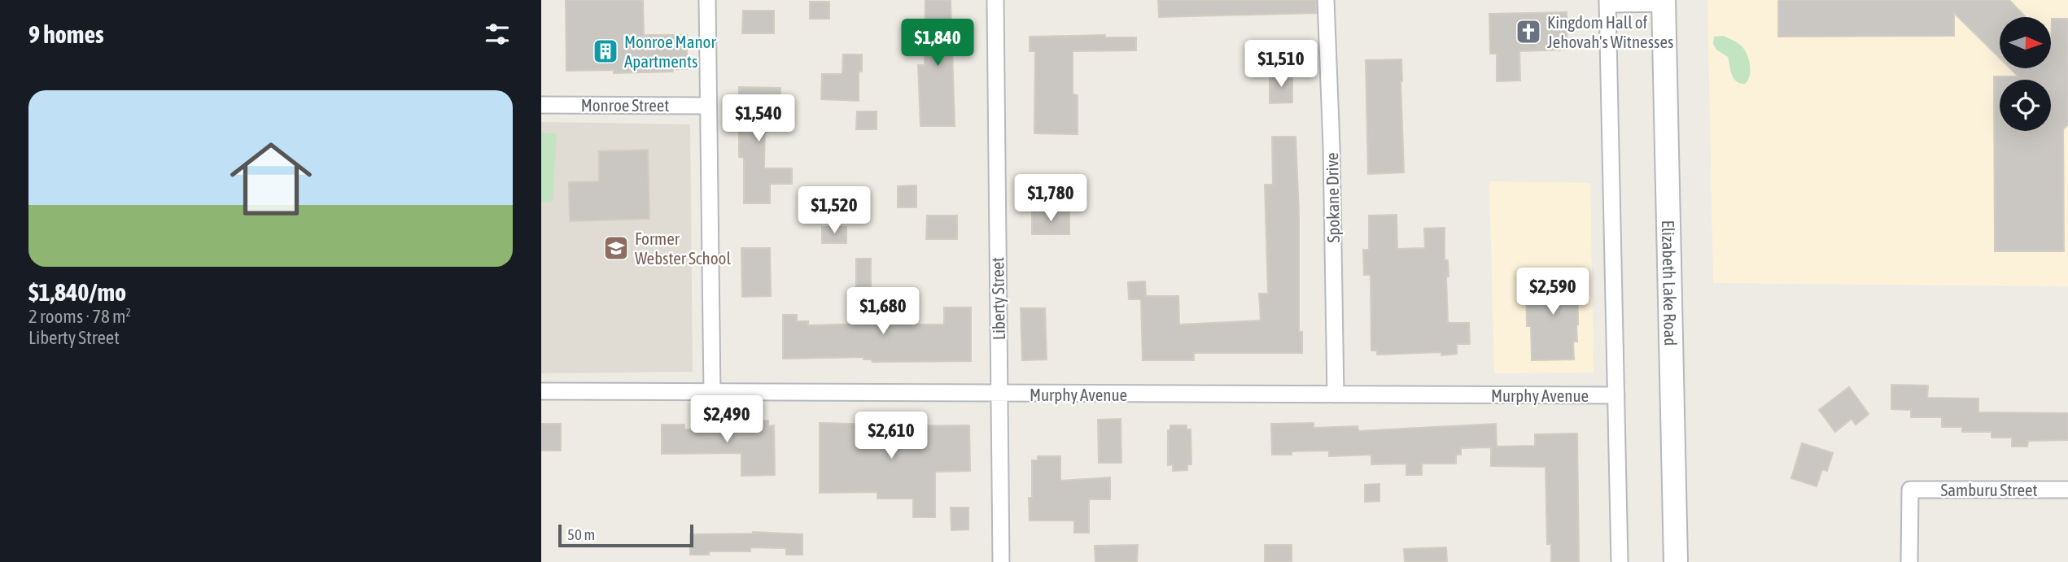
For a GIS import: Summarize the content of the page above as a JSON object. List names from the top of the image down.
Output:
{
  "streets": {
    "main road": ["Elizabeth Lake Road"],
    "street": [
      "Monroe Street",
      "Spokane Drive",
      "Liberty Street",
      "Murphy Avenue",
      "Samburu Street"
    ]
  },
  "crossings": [
    ["Spokane Drive", "Murphy Avenue"],
    ["Elizabeth Lake Road", "Murphy Avenue"],
    ["Liberty Street", "Murphy Avenue"]
  ],
  "places": {
    "church": ["Kingdom Hall of Jehovah's Witnesses"],
    "building": ["Monroe Manor Apartments"],
    "school or university": ["Former Webster School"]
  },
  "scale_bar": "50 m",
  "north": "right",
  "page": {
    "heading": "9 homes",
    "price": [
      "$1,840",
      "$1,510",
      "$1,540",
      "$1,780",
      "$1,520",
      "$2,590",
      "$1,680",
      "$2,490",
      "$2,610"
    ],
    "list": [
      {
        "name": "$1,840/mo",
        "note": "2 rooms · 78 m² · Liberty Street"
      }
    ],
    "scale": "50 m"
  }
}
